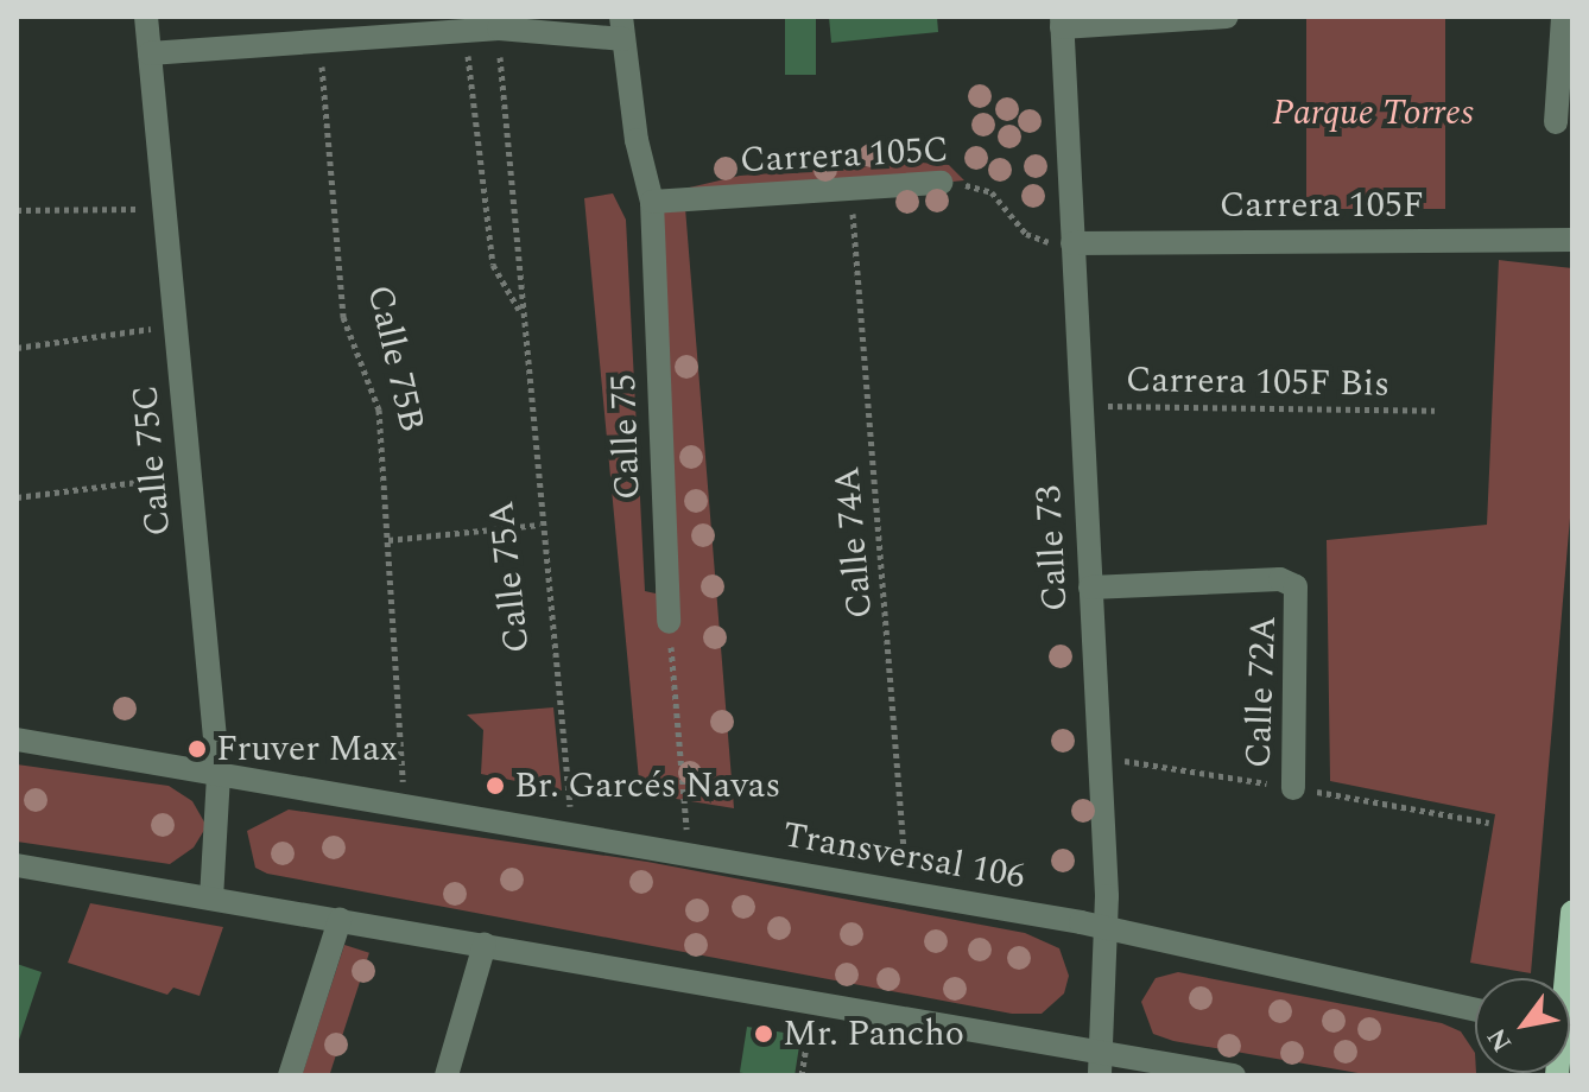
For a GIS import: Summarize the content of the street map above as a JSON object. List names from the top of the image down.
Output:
{
  "streets": {
    "street": [
      "Carrera 105C",
      "Carrera 105F",
      "Calle 75",
      "Calle 75C",
      "Calle 73",
      "Calle 72A",
      "Transversal 106"
    ],
    "path": [
      "Calle 75B",
      "Carrera 105F Bis",
      "Calle 74A",
      "Calle 75A"
    ]
  },
  "crossings": [
    ["Carrera 105C", "Carrera 105F"],
    ["Carrera 105C", "Calle 75"],
    ["Carrera 105C", "Calle 74A"],
    ["Carrera 105C", "Calle 73"],
    ["Carrera 105F", "Calle 73"],
    ["Calle 75B", "Transversal 106"],
    ["Carrera 105F Bis", "Calle 73"],
    ["Calle 75C", "Transversal 106"],
    ["Calle 74A", "Transversal 106"],
    ["Calle 73", "Calle 72A"],
    ["Calle 73", "Transversal 106"],
    ["Calle 75A", "Transversal 106"]
  ],
  "parks": ["Parque Torres"],
  "places": ["Fruver Max", "Br. Garcés Navas", "Mr. Pancho"],
  "north": "bottom left"
}
